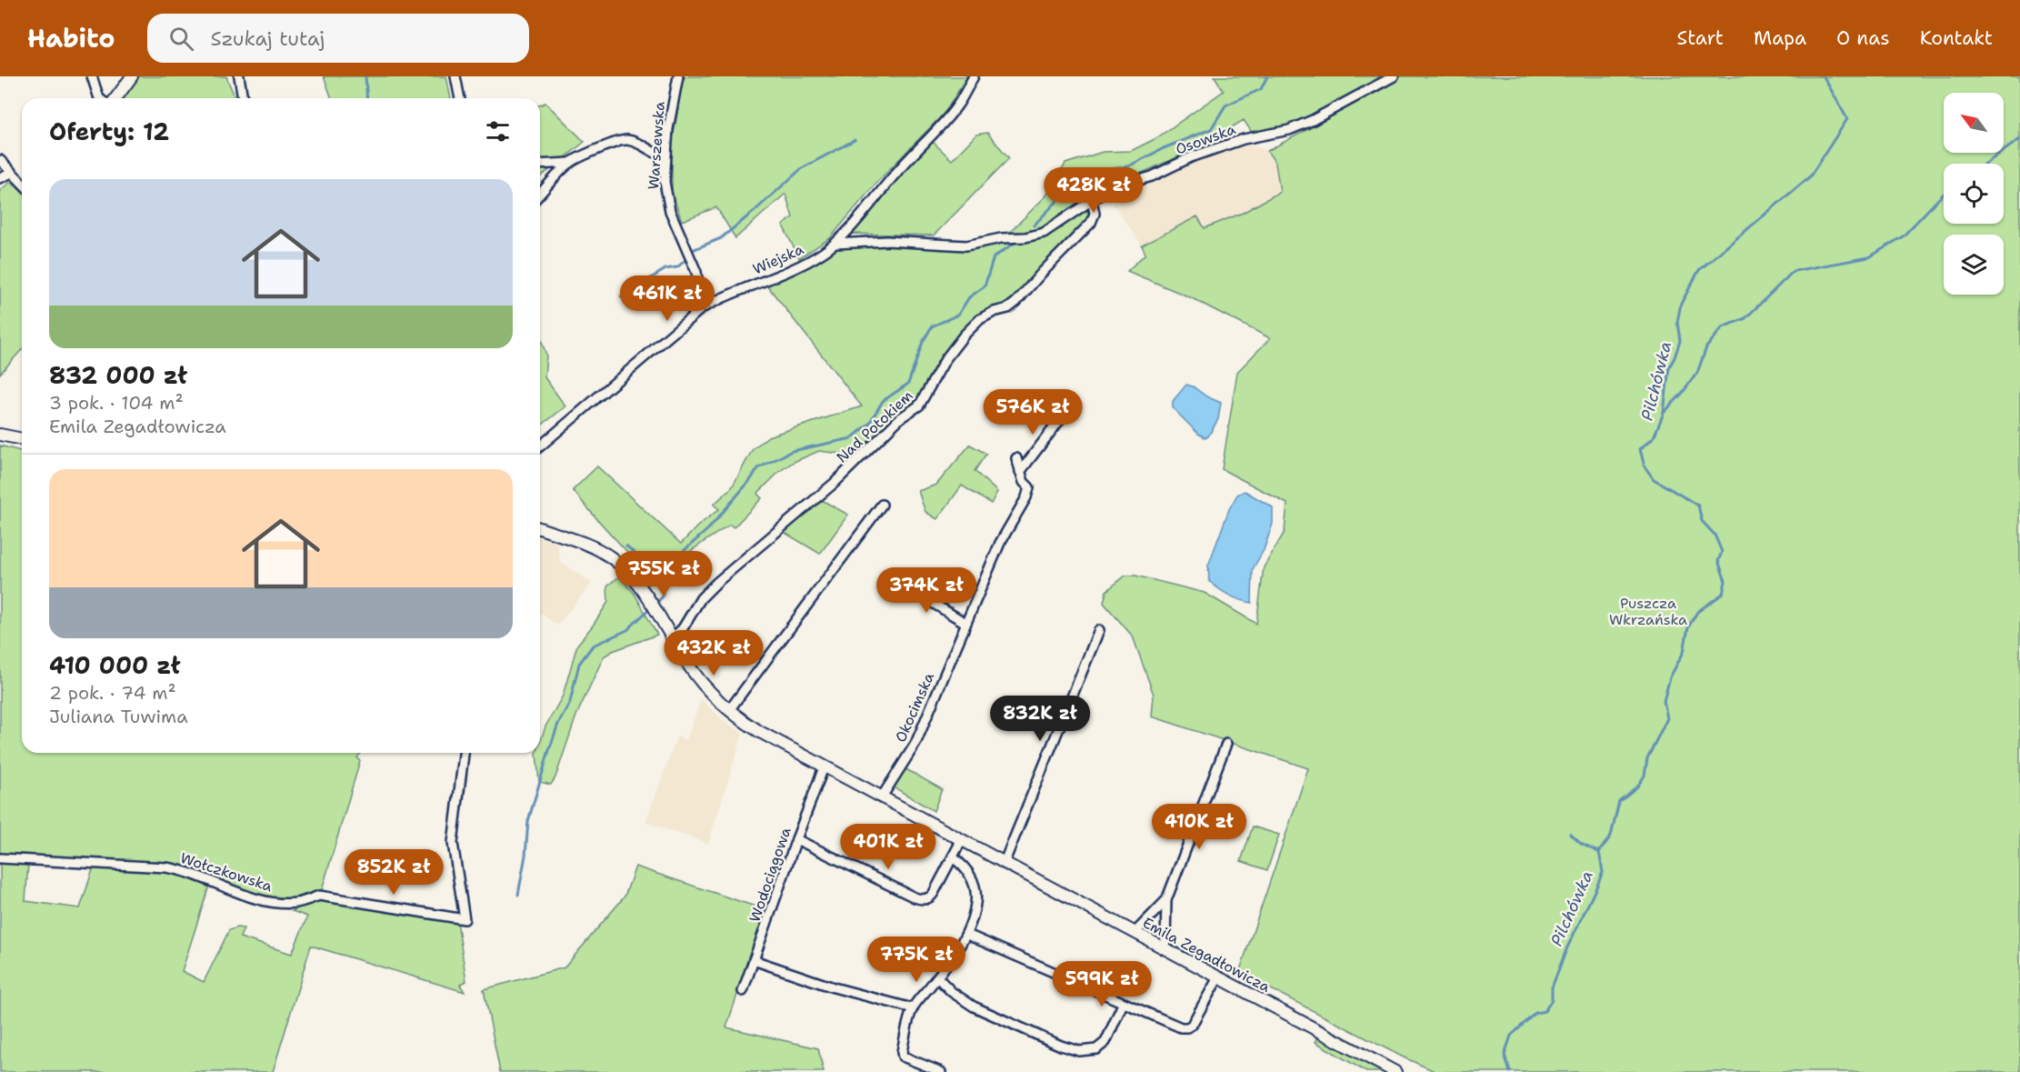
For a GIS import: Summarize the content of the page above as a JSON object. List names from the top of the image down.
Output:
{
  "streets": {
    "main road": ["Emila Zegadłowicza"],
    "street": [
      "Osowska",
      "Warszewska",
      "Wiejska",
      "Nad Potokiem",
      "Okocimska",
      "Wołczkowska",
      "Wodociągowa"
    ]
  },
  "crossings": [
    ["Osowska", "Wiejska"],
    ["Osowska", "Nad Potokiem"],
    ["Warszewska", "Wiejska"],
    ["Nad Potokiem", "Emila Zegadłowicza"],
    ["Okocimska", "Emila Zegadłowicza"],
    ["Wodociągowa", "Emila Zegadłowicza"]
  ],
  "water": ["Pilchówka"],
  "parks": ["Puszcza Wkrzańska"],
  "north": "top left",
  "page": {
    "header": "Habito",
    "search": "Szukaj tutaj",
    "nav": [
      "Start",
      "Mapa",
      "O nas",
      "Kontakt"
    ],
    "heading": "Oferty: 12",
    "list": [
      {
        "name": "832 000 zł",
        "note": "3 pok. · 104 m² · Emila Zegadłowicza"
      },
      {
        "name": "410 000 zł",
        "note": "2 pok. · 74 m² · Juliana Tuwima"
      }
    ],
    "price": [
      "428K zł",
      "461K zł",
      "576K zł",
      "755K zł",
      "374K zł",
      "432K zł",
      "832K zł",
      "410K zł",
      "401K zł",
      "852K zł",
      "775K zł",
      "599K zł"
    ]
  }
}
